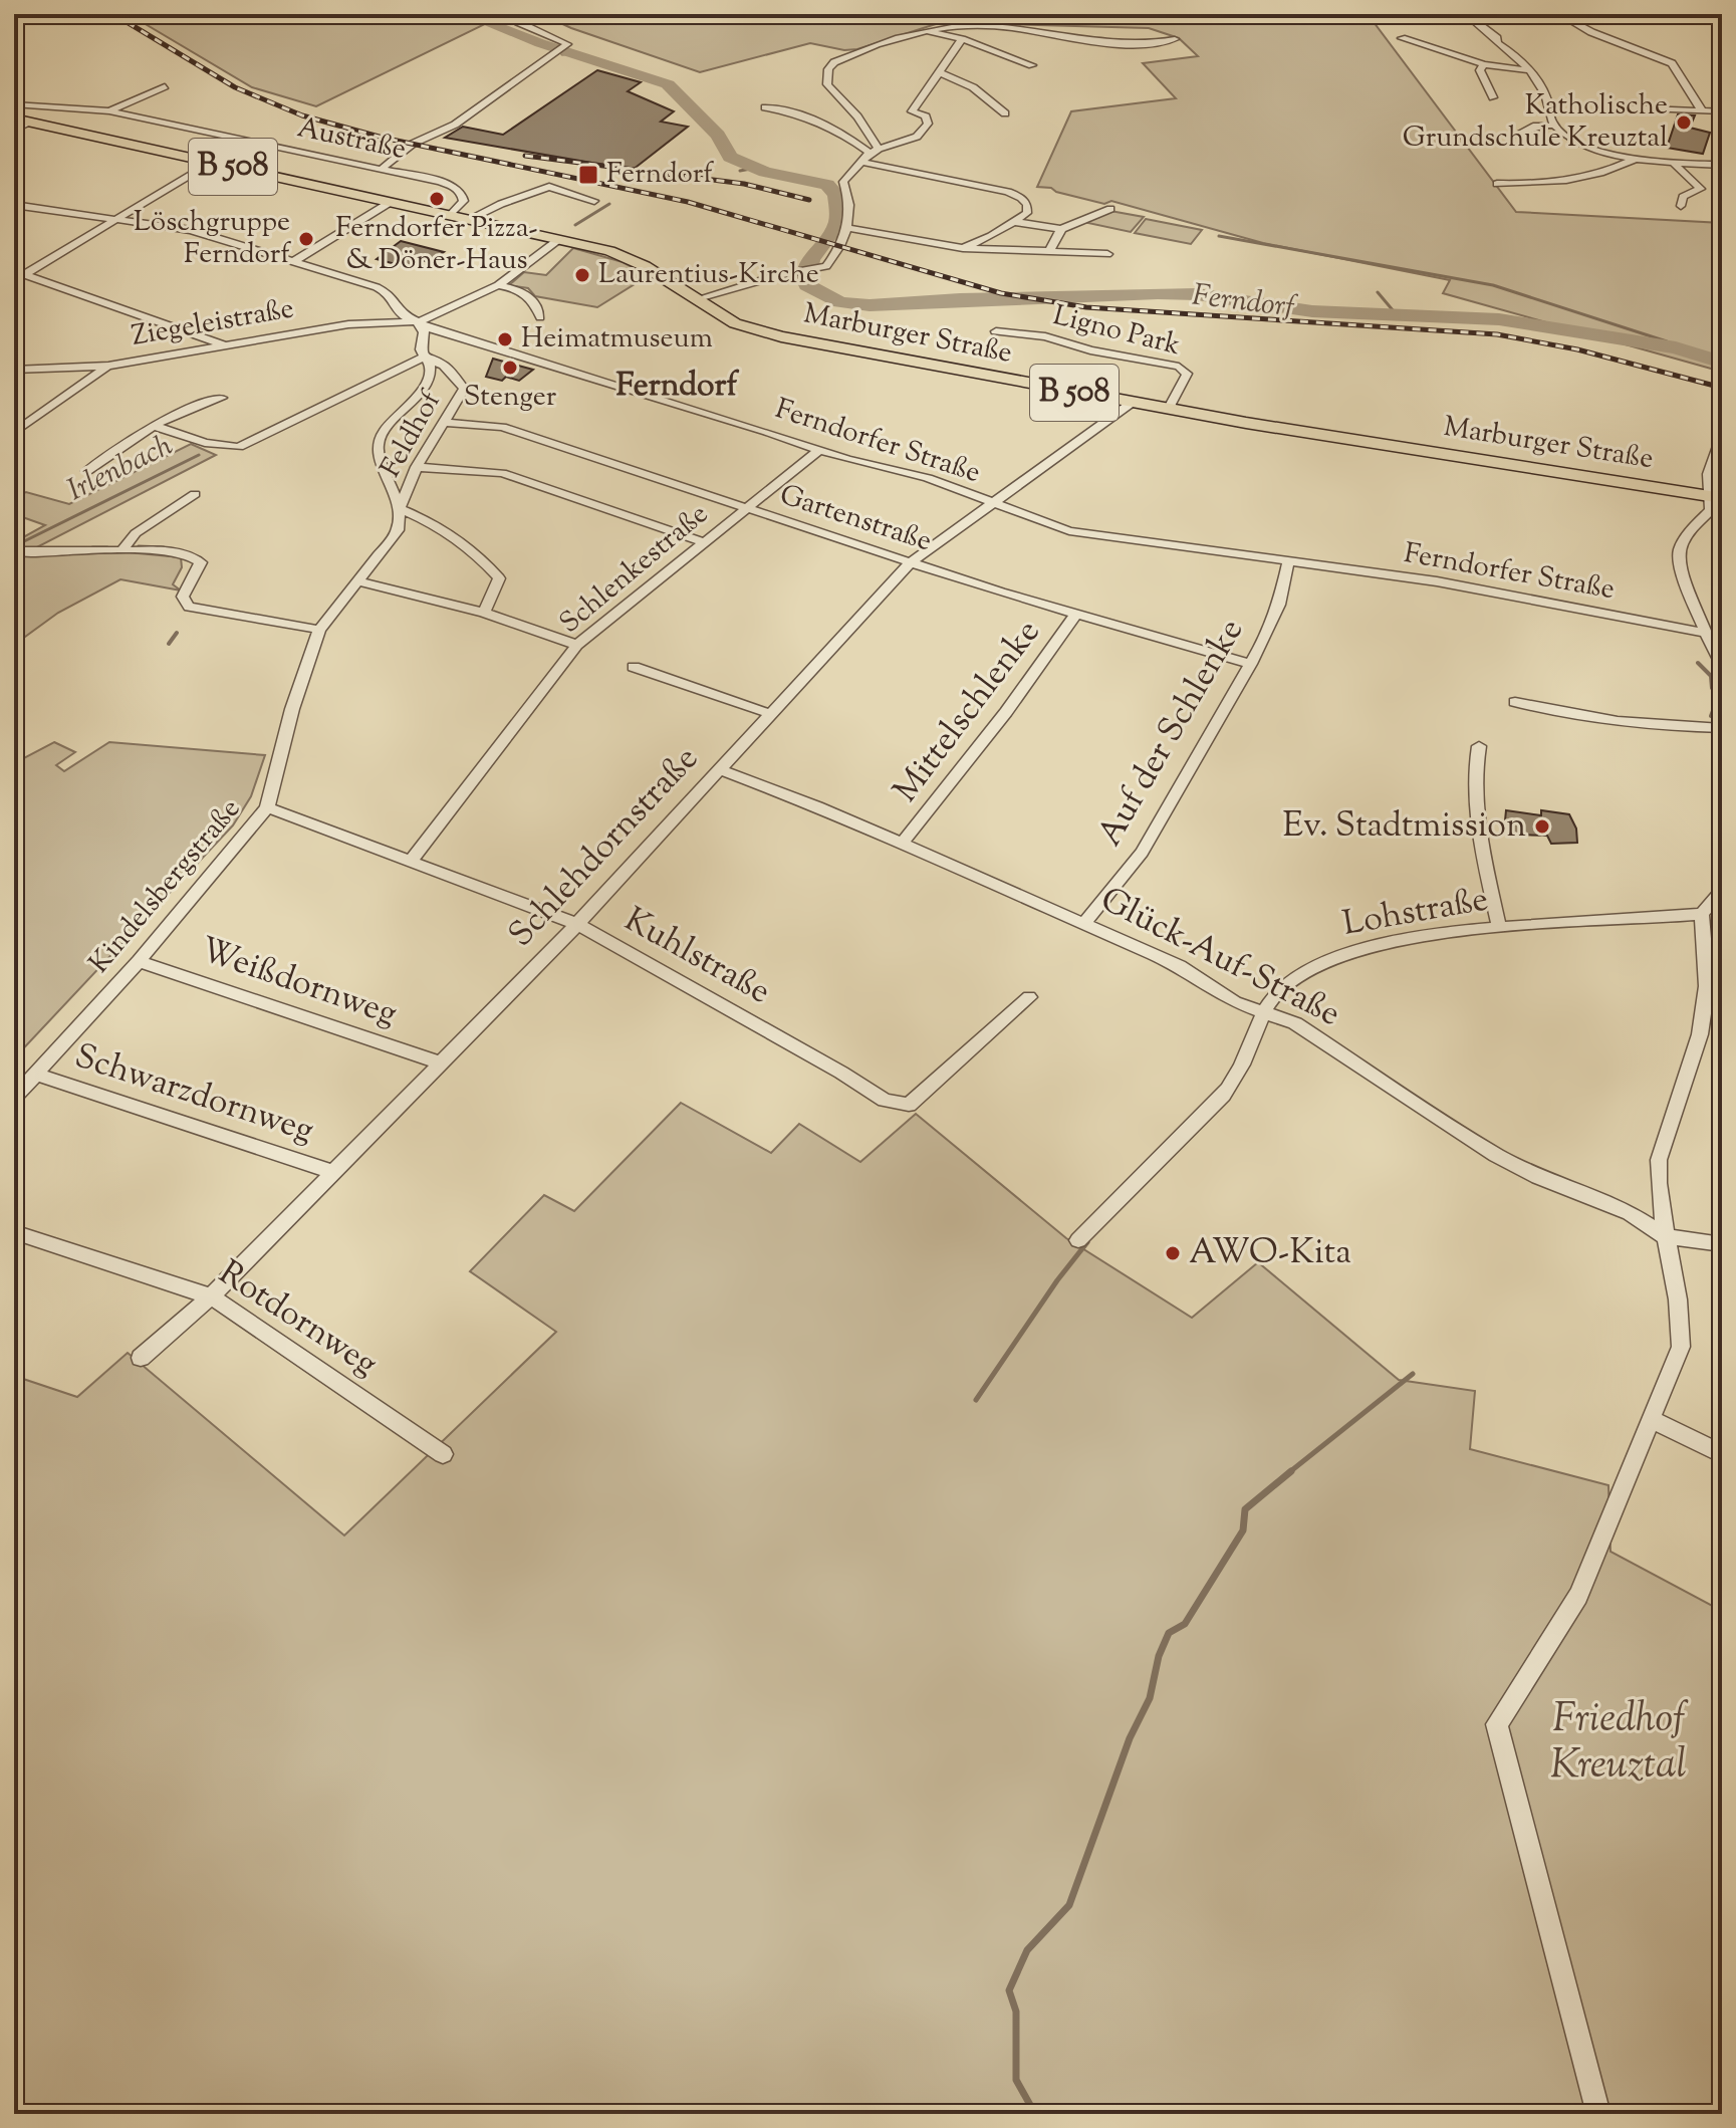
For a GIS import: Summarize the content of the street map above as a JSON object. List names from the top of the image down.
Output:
{
  "streets": {
    "main road": ["B 508", "Marburger Straße"],
    "street": [
      "Austraße",
      "Ziegeleistraße",
      "Ligno Park",
      "Feldhof",
      "Ferndorfer Straße",
      "Gartenstraße",
      "Schlenkestraße",
      "Mittelschlenke",
      "Auf der Schlenke",
      "Schlehdornstraße",
      "Kindelsbergstraße",
      "Lohstraße",
      "Kuhlstraße",
      "Glück-Auf-Straße",
      "Weißdornweg",
      "Schwarzdornweg",
      "Rotdornweg"
    ]
  },
  "crossings": [
    ["Austraße", "Marburger Straße"],
    ["Ziegeleistraße", "Ferndorfer Straße"],
    ["Ligno Park", "Marburger Straße"],
    ["Marburger Straße", "Schlehdornstraße"],
    ["Feldhof", "Gartenstraße"],
    ["Feldhof", "Kindelsbergstraße"],
    ["Ferndorfer Straße", "Schlenkestraße"],
    ["Ferndorfer Straße", "Auf der Schlenke"],
    ["Ferndorfer Straße", "Schlehdornstraße"],
    ["Gartenstraße", "Schlenkestraße"],
    ["Gartenstraße", "Mittelschlenke"],
    ["Gartenstraße", "Auf der Schlenke"],
    ["Gartenstraße", "Schlehdornstraße"],
    ["Schlenkestraße", "Kuhlstraße"],
    ["Mittelschlenke", "Glück-Auf-Straße"],
    ["Auf der Schlenke", "Glück-Auf-Straße"],
    ["Schlehdornstraße", "Kuhlstraße"],
    ["Schlehdornstraße", "Glück-Auf-Straße"],
    ["Schlehdornstraße", "Weißdornweg"],
    ["Schlehdornstraße", "Schwarzdornweg"],
    ["Schlehdornstraße", "Rotdornweg"],
    ["Kindelsbergstraße", "Kuhlstraße"],
    ["Kindelsbergstraße", "Weißdornweg"],
    ["Kindelsbergstraße", "Schwarzdornweg"],
    ["Lohstraße", "Glück-Auf-Straße"]
  ],
  "districts": ["Ferndorf"],
  "water": ["Ferndorf", "Irlenbach"],
  "parks": ["Friedhof Kreuztal"],
  "places": {
    "other": [
      "Katholische Grundschule Kreuztal",
      "Ferndorfer Pizza- & Döner-Haus",
      "Löschgruppe Ferndorf",
      "Laurentius-Kirche",
      "Heimatmuseum",
      "Stenger",
      "Ev. Stadtmission",
      "AWO-Kita"
    ],
    "transit": ["Ferndorf"]
  }
}
